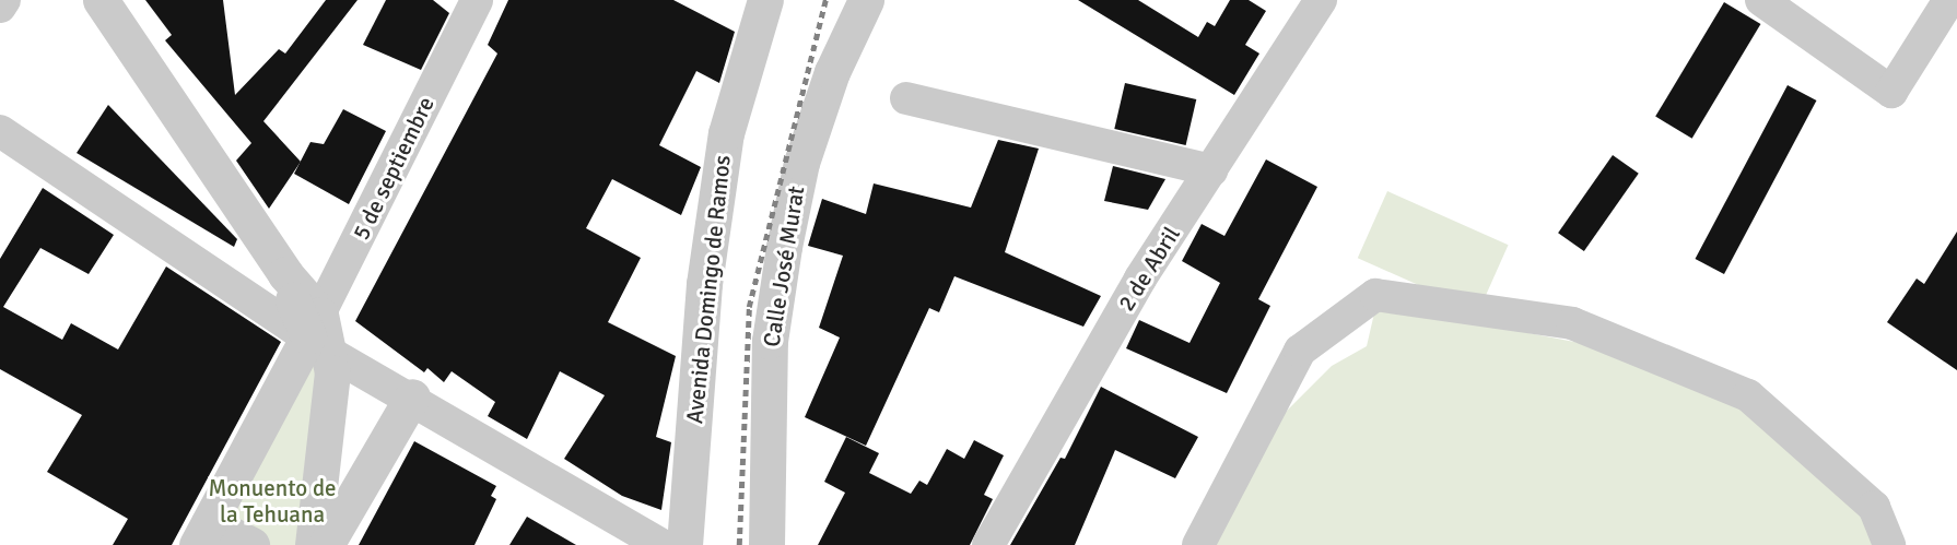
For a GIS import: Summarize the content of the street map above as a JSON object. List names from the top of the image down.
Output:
{
  "streets": {
    "street": [
      "5 de septiembre",
      "Calle José Murat",
      "2 de Abril",
      "Avenida Domingo de Ramos"
    ]
  },
  "parks": ["Monuento de la Tehuana"]
}
